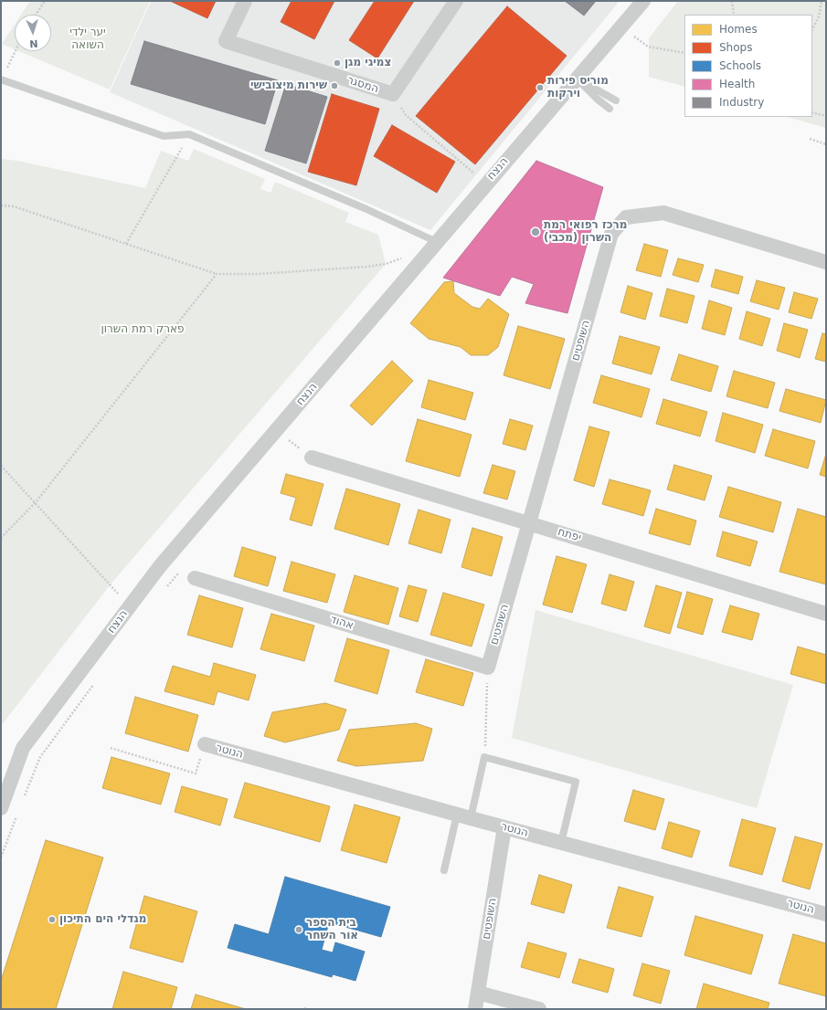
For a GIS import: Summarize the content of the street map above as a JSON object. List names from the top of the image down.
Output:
{
  "streets": {
    "street": [
      "המסגר",
      "הנצח",
      "השופטים",
      "יפתח",
      "אהוד",
      "הנוטר"
    ]
  },
  "crossings": [
    ["השופטים", "יפתח"],
    ["השופטים", "אהוד"],
    ["השופטים", "הנוטר"]
  ],
  "parks": ["יער ילדי השואה", "פארק רמת השרון"],
  "places": [
    "צמיגי מגן",
    "שירות מיצובישי",
    "מוריס פירות וירקות",
    "מרכז רפואי רמת השרון (מכבי)",
    "מגדלי הים התיכון",
    "בית הספר אור השחר"
  ],
  "legend": [
    "Homes",
    "Shops",
    "Schools",
    "Health",
    "Industry"
  ],
  "north": "bottom"
}
